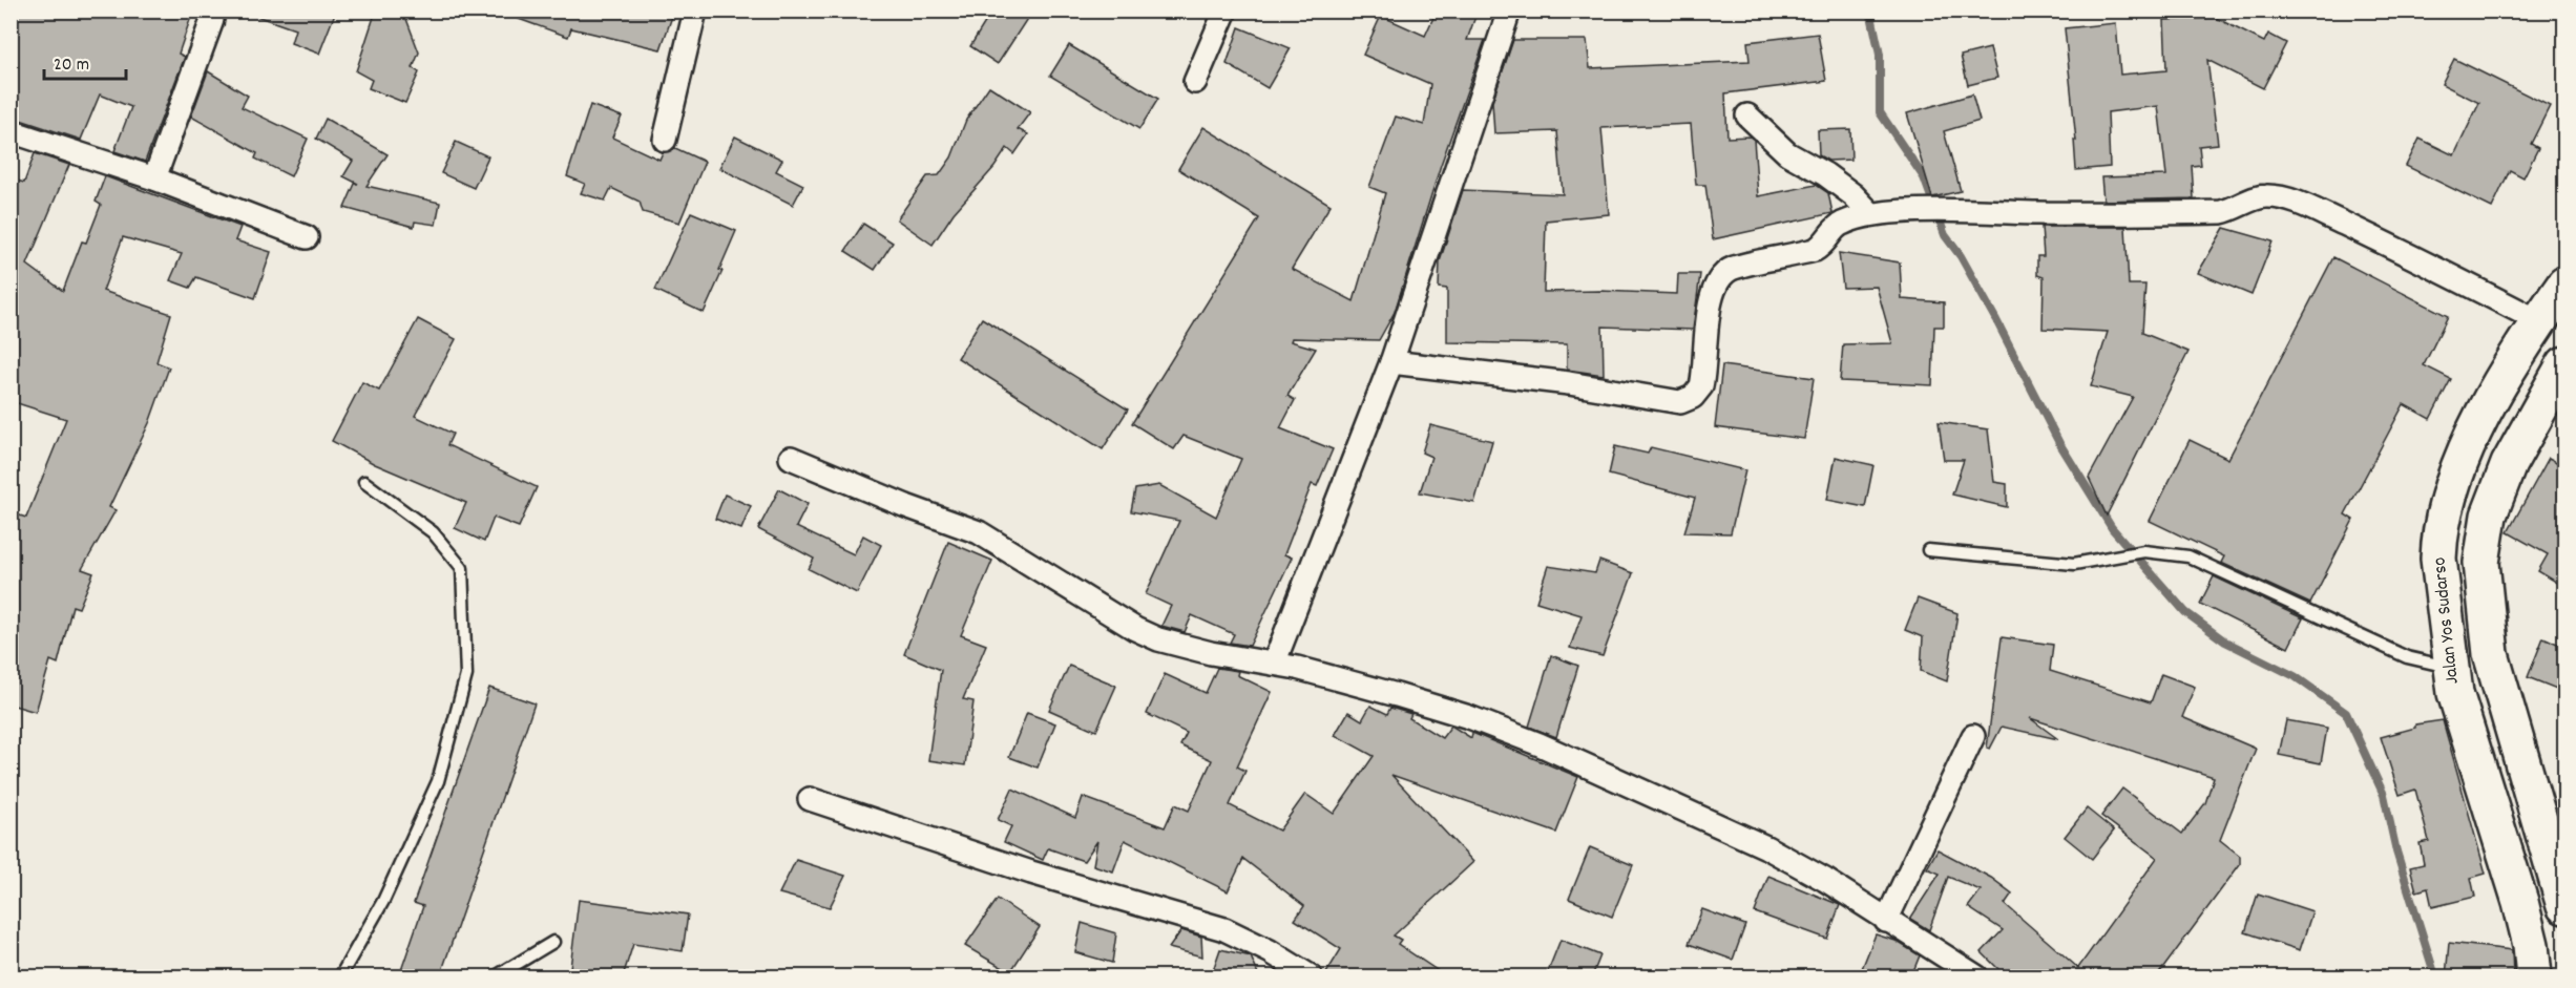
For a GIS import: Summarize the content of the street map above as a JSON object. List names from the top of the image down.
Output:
{
  "streets": {
    "highway": ["Jalan Yos Sudarso"]
  },
  "scale_bar": "20 m"
}
